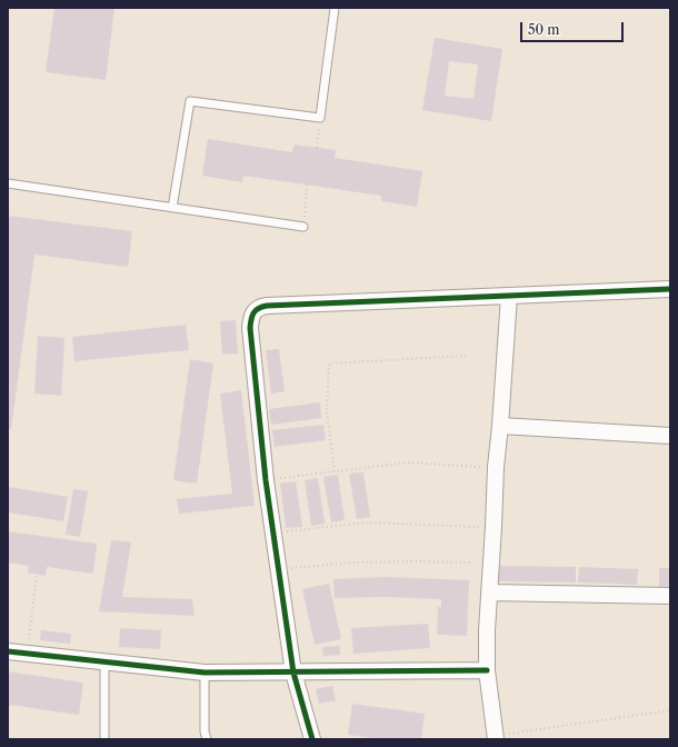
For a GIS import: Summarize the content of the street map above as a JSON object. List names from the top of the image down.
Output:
{
  "scale_bar": "50 m"
}
